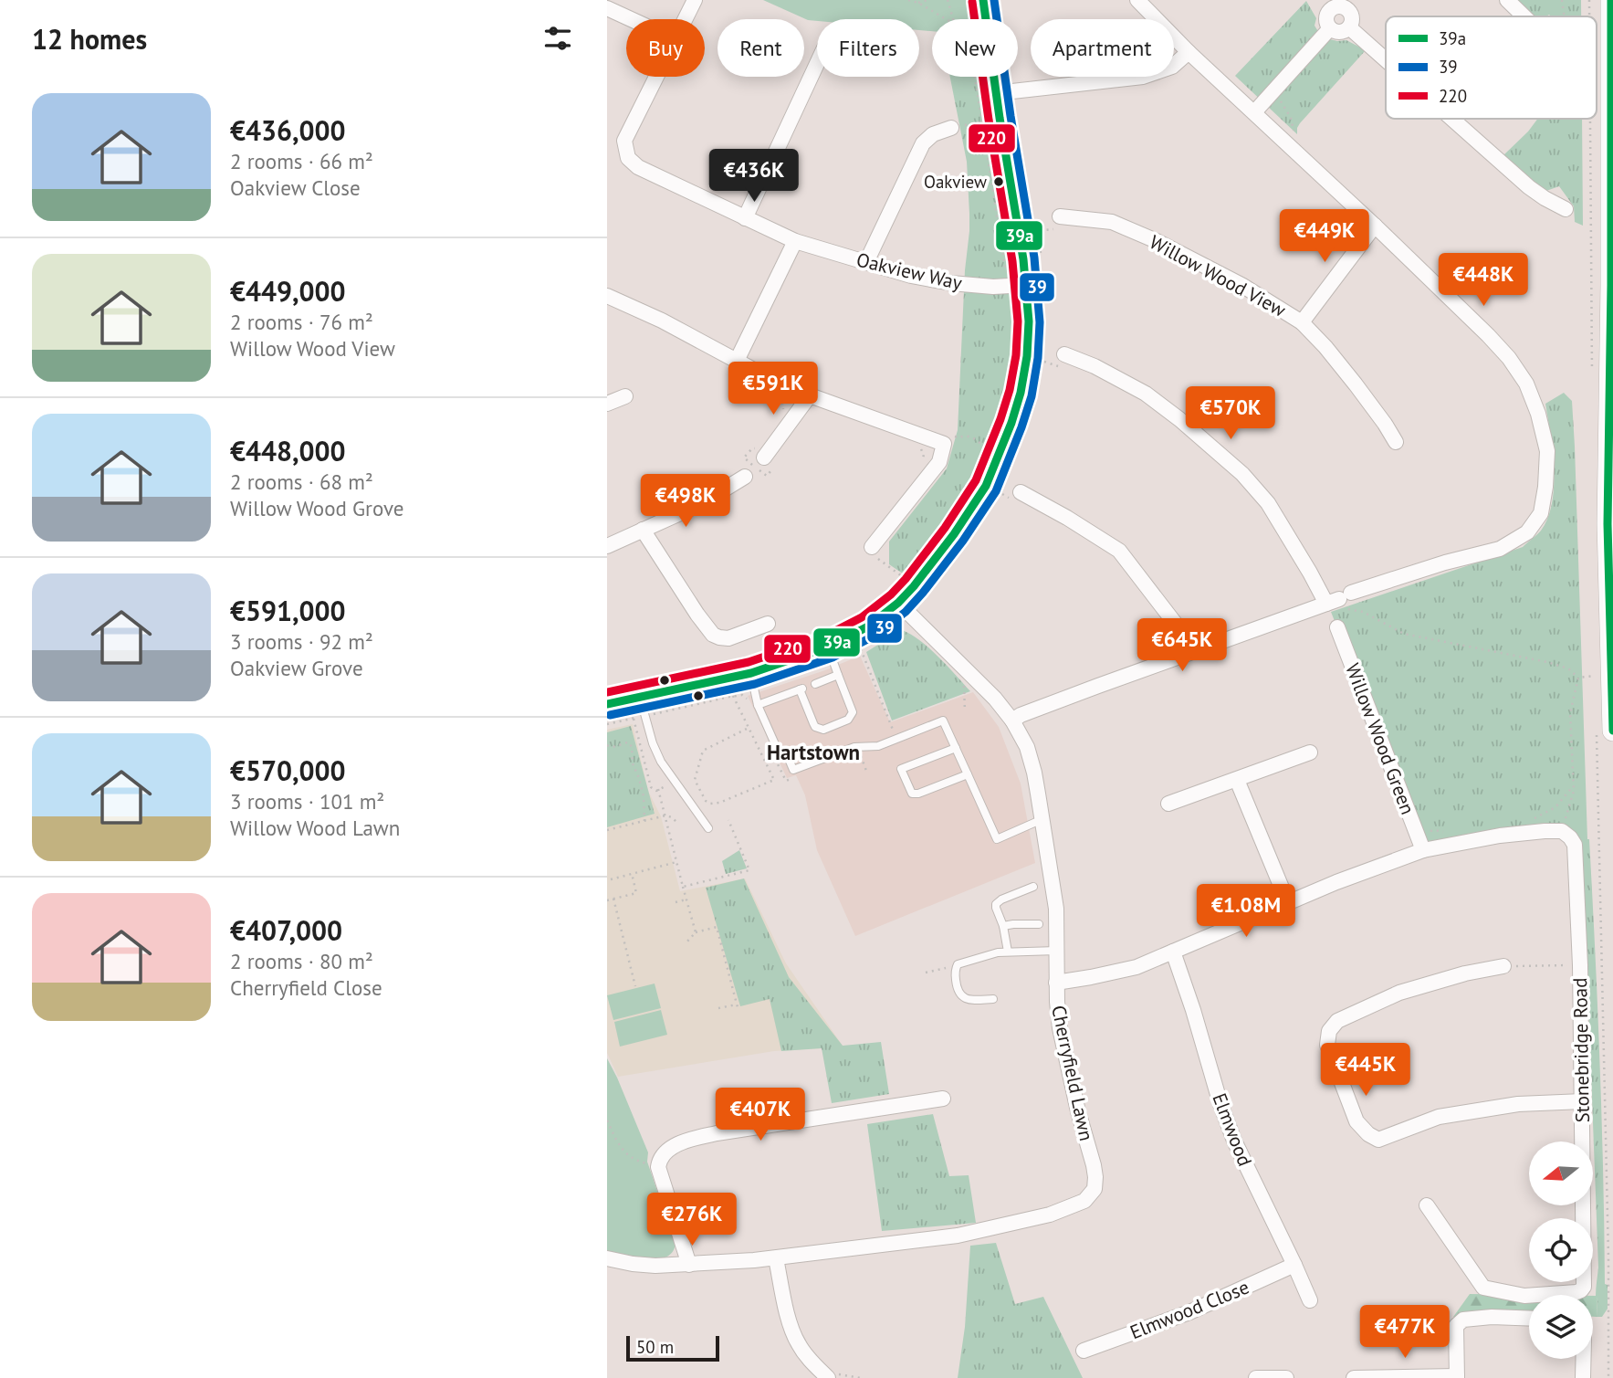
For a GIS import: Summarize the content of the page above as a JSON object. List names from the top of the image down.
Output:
{
  "streets": {
    "street": [
      "Oakview Way",
      "Willow Wood View",
      "Willow Wood Green",
      "Stonebridge Road",
      "Cherryfield Lawn",
      "Elmwood",
      "Elmwood Close"
    ]
  },
  "crossings": [
    ["Elmwood", "Elmwood Close"]
  ],
  "districts": ["Hartstown"],
  "places": ["Oakview"],
  "lines": ["transit line 39a", "transit line 39", "transit line 220"],
  "legend": ["39a", "39", "220"],
  "scale_bar": "50 m",
  "north": "left",
  "page": {
    "heading": "12 homes",
    "chip": [
      "Buy",
      "Rent",
      "Filters",
      "New",
      "Apartment"
    ],
    "list": [
      {
        "name": "€436,000",
        "note": "2 rooms · 66 m² · Oakview Close"
      },
      {
        "name": "€449,000",
        "note": "2 rooms · 76 m² · Willow Wood View"
      },
      {
        "name": "€448,000",
        "note": "2 rooms · 68 m² · Willow Wood Grove"
      },
      {
        "name": "€591,000",
        "note": "3 rooms · 92 m² · Oakview Grove"
      },
      {
        "name": "€570,000",
        "note": "3 rooms · 101 m² · Willow Wood Lawn"
      },
      {
        "name": "€407,000",
        "note": "2 rooms · 80 m² · Cherryfield Close"
      }
    ],
    "price": [
      "€436K",
      "€449K",
      "€448K",
      "€591K",
      "€570K",
      "€498K",
      "€645K",
      "€1.08M",
      "€445K",
      "€407K",
      "€276K",
      "€477K"
    ],
    "scale": "50 m"
  }
}
